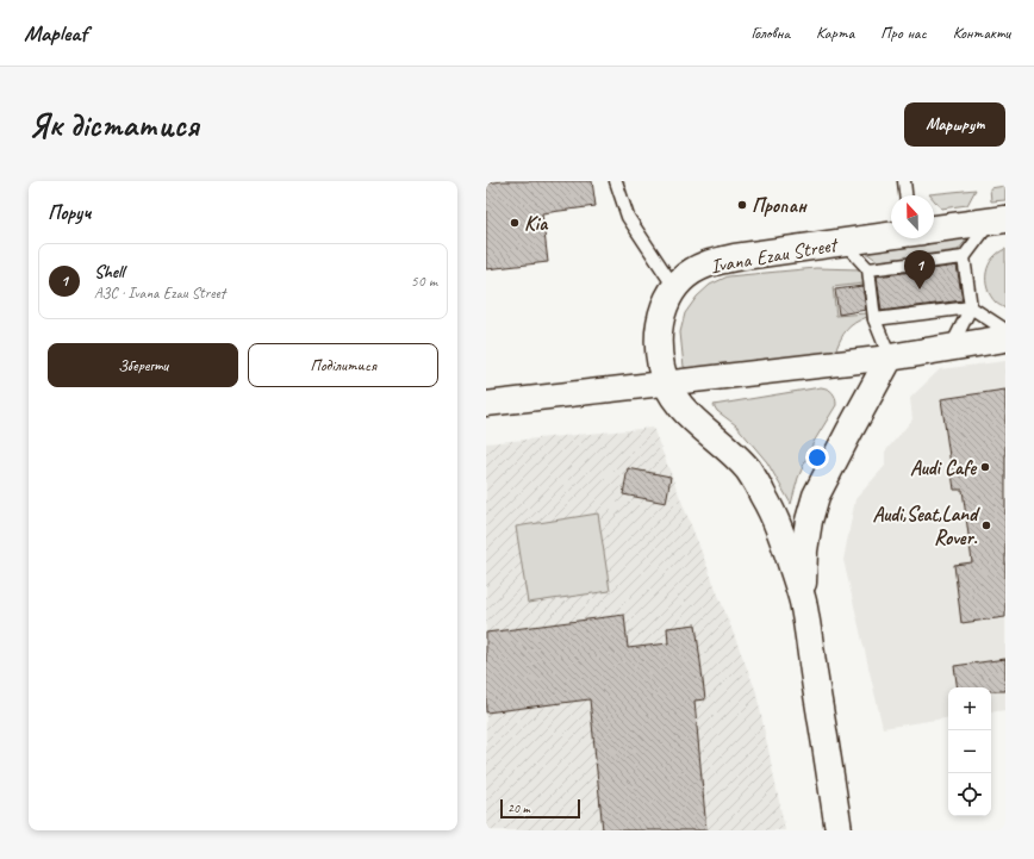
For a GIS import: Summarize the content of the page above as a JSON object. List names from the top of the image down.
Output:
{
  "streets": {
    "main road": ["Ivana Ezau Street"]
  },
  "places": [
    "Пропан",
    "Kia",
    "Audi Cafe",
    "Audi,Seat,Land Rover."
  ],
  "scale_bar": "20 m",
  "north": "top",
  "page": {
    "header": "Mapleaf",
    "nav": [
      "Головна",
      "Карта",
      "Про нас",
      "Контакти"
    ],
    "buttons": [
      "Маршрут",
      ["Зберегти", "Поділитися"]
    ],
    "title": "Як дістатися",
    "heading": "Поруч",
    "list": [
      {
        "mark": "1",
        "name": "Shell",
        "note": "АЗС · Ivana Ezau Street",
        "value": "50 m"
      }
    ],
    "pins": "1",
    "map_buttons": ["+", "−"],
    "scale": "20 m"
  }
}
